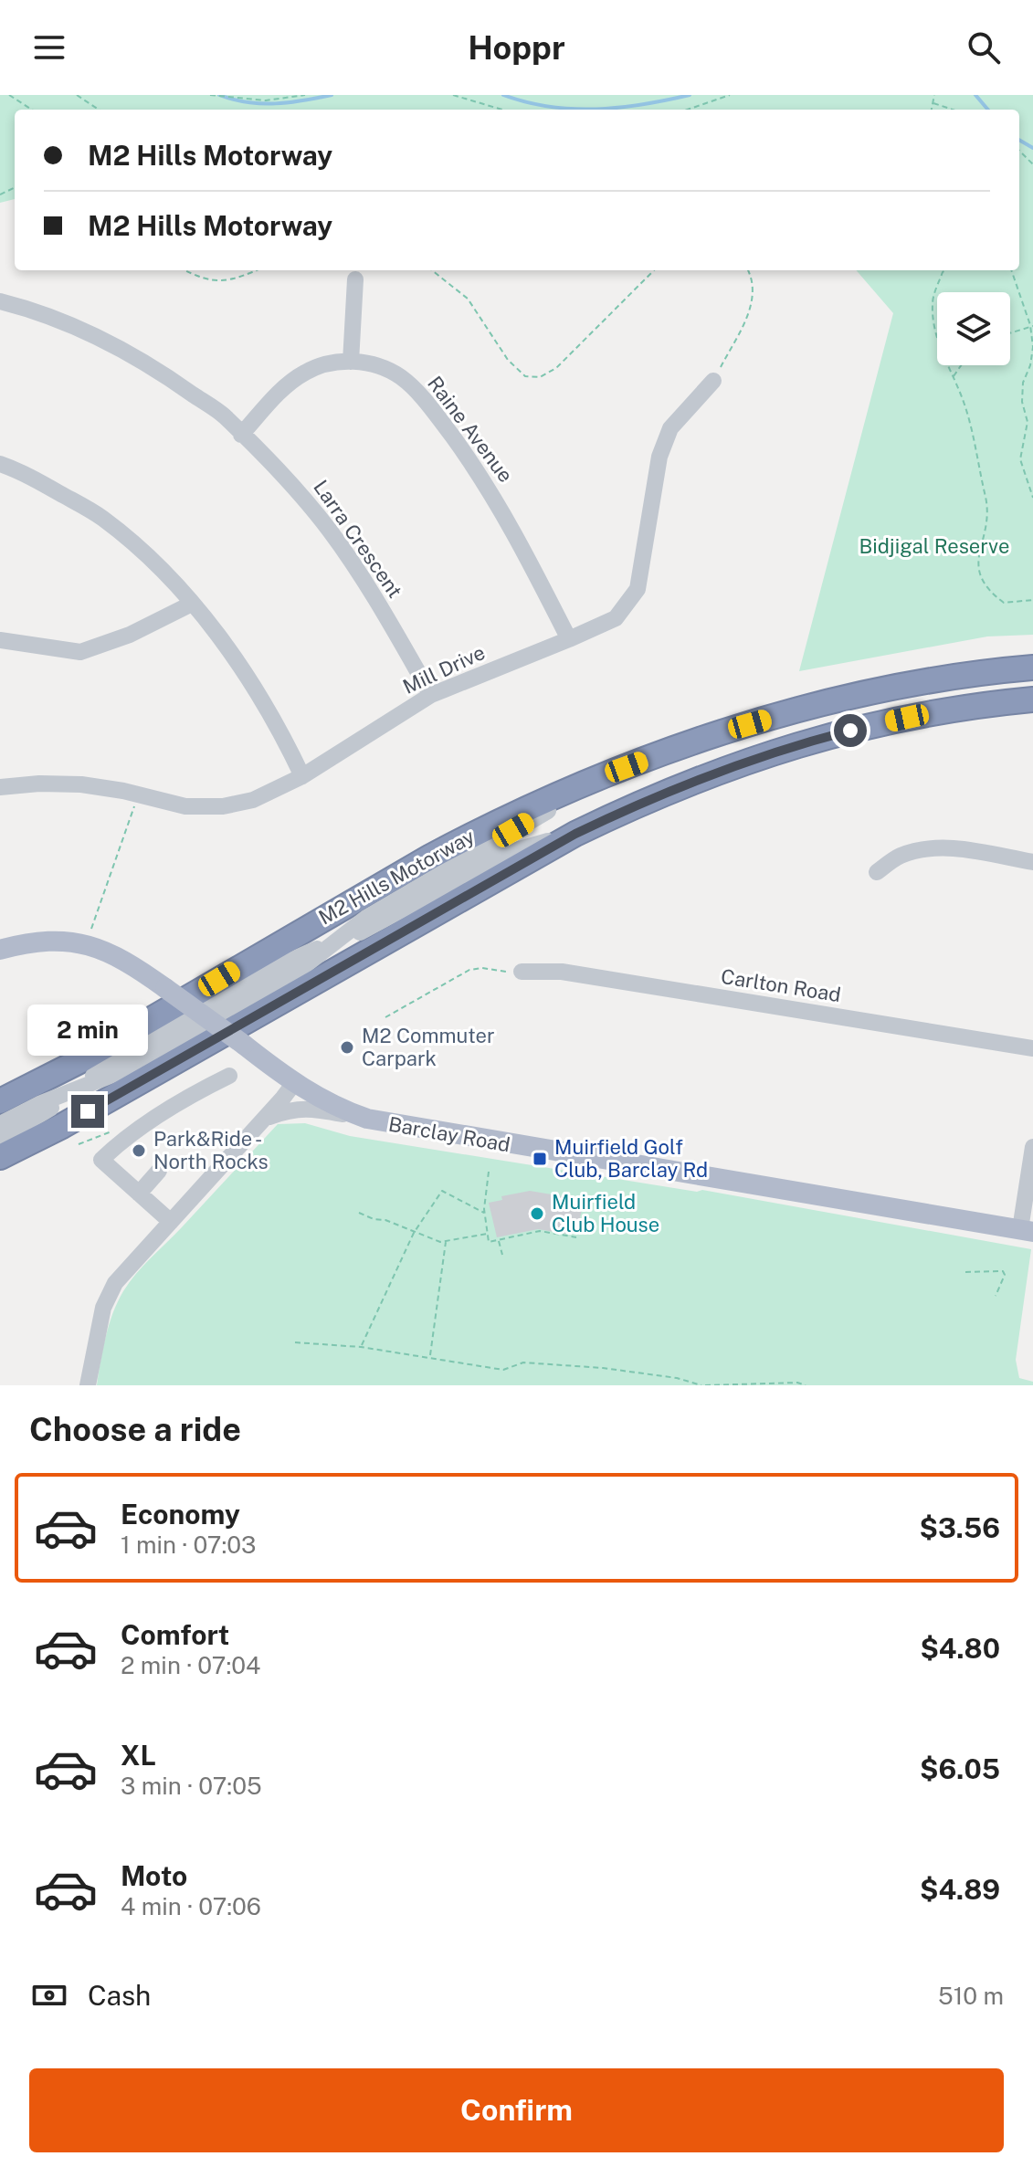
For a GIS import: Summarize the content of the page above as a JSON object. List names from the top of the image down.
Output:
{
  "streets": {
    "highway": ["M2 Hills Motorway"],
    "main road": ["Barclay Road"],
    "street": [
      "Raine Avenue",
      "Larra Crescent",
      "Mill Drive",
      "Carlton Road"
    ]
  },
  "crossings": [
    ["Raine Avenue", "Larra Crescent"],
    ["Raine Avenue", "Mill Drive"],
    ["Larra Crescent", "Mill Drive"]
  ],
  "parks": ["Bidjigal Reserve"],
  "places": {
    "other": ["M2 Commuter Carpark", "Park&Ride - North Rocks", "Muirfield Club House"],
    "transit": ["Muirfield Golf Club, Barclay Rd"]
  },
  "page": {
    "header": "Hoppr",
    "banner": ["M2 Hills Motorway", "M2 Hills Motorway"],
    "bubble": "2 min",
    "heading": "Choose a ride",
    "list": [
      {
        "name": "Economy",
        "note": "1 min · 07:03",
        "value": "$3.56"
      },
      {
        "name": "Comfort",
        "note": "2 min · 07:04",
        "value": "$4.80"
      },
      {
        "name": "XL",
        "note": "3 min · 07:05",
        "value": "$6.05"
      },
      {
        "name": "Moto",
        "note": "4 min · 07:06",
        "value": "$4.89"
      }
    ],
    "pay": ["Cash", "510 m"],
    "buttons": "Confirm"
  }
}
